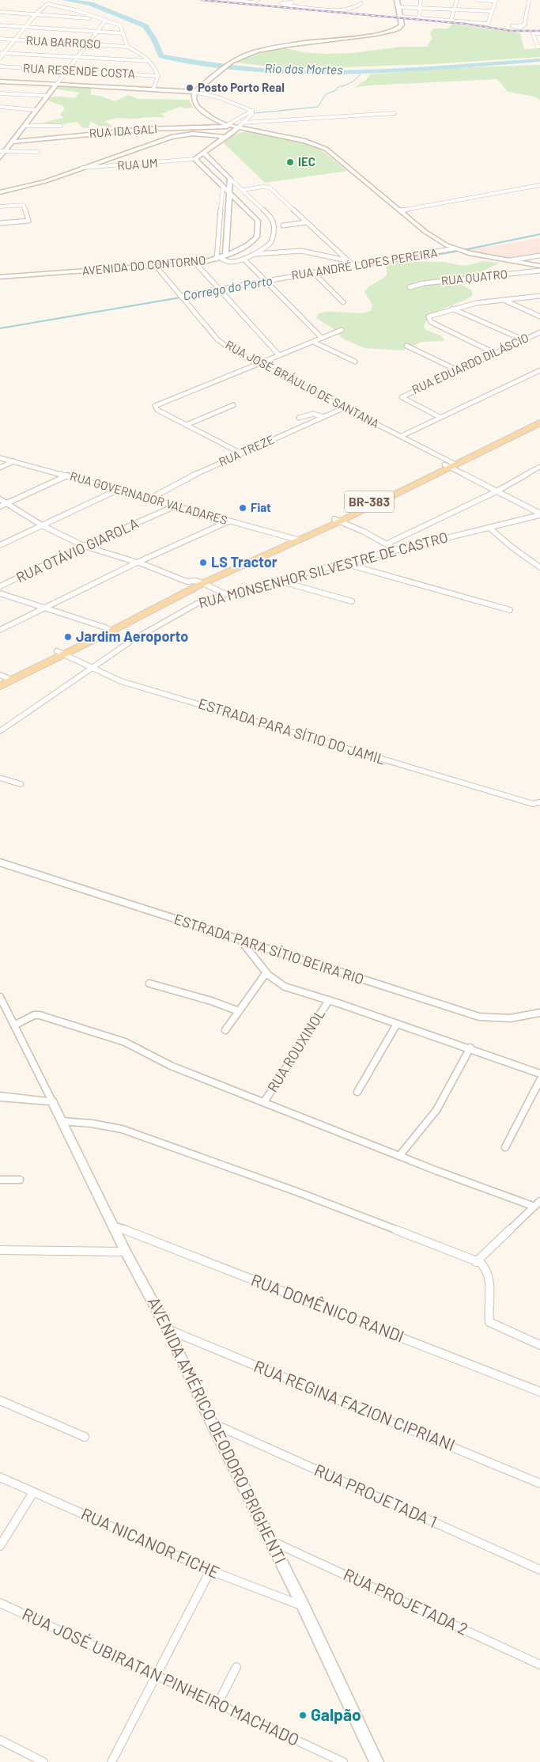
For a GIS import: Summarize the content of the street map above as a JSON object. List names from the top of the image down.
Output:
{
  "streets": {
    "main road": ["BR-383"],
    "street": [
      "RUA BARROSO",
      "RUA RESENDE COSTA",
      "RUA IDA GALI",
      "RUA UM",
      "RUA ANDRÉ LOPES PEREIRA",
      "AVENIDA DO CONTORNO",
      "RUA QUATRO",
      "RUA EDUARDO DILÁSCIO",
      "RUA JOSÉ BRÁULIO DE SANTANA",
      "RUA TREZE",
      "RUA GOVERNADOR VALADARES",
      "RUA OTÁVIO GIAROLA",
      "RUA MONSENHOR SILVESTRE DE CASTRO",
      "ESTRADA PARA SÍTIO DO JAMIL",
      "ESTRADA PARA SÍTIO BEIRA RIO",
      "RUA ROUXINOL",
      "RUA DOMÊNICO RANDI",
      "RUA REGINA FAZION CIPRIANI",
      "AVENIDA AMÉRICO DEODORO BRIGHENTI",
      "RUA PROJETADA 1",
      "RUA NICANOR FICHE",
      "RUA PROJETADA 2",
      "RUA JOSÉ UBIRATAN PINHEIRO MACHADO"
    ]
  },
  "crossings": [
    ["RUA ANDRÉ LOPES PEREIRA", "RUA JOSÉ BRÁULIO DE SANTANA"],
    ["AVENIDA DO CONTORNO", "RUA JOSÉ BRÁULIO DE SANTANA"],
    ["RUA JOSÉ BRÁULIO DE SANTANA", "RUA TREZE"],
    ["RUA JOSÉ BRÁULIO DE SANTANA", "BR-383"],
    ["RUA TREZE", "RUA GOVERNADOR VALADARES"],
    ["RUA GOVERNADOR VALADARES", "BR-383"],
    ["RUA GOVERNADOR VALADARES", "RUA OTÁVIO GIAROLA"],
    ["BR-383", "ESTRADA PARA SÍTIO DO JAMIL"],
    ["RUA MONSENHOR SILVESTRE DE CASTRO", "ESTRADA PARA SÍTIO DO JAMIL"],
    ["RUA DOMÊNICO RANDI", "AVENIDA AMÉRICO DEODORO BRIGHENTI"],
    ["RUA REGINA FAZION CIPRIANI", "AVENIDA AMÉRICO DEODORO BRIGHENTI"],
    ["AVENIDA AMÉRICO DEODORO BRIGHENTI", "RUA PROJETADA 1"],
    ["AVENIDA AMÉRICO DEODORO BRIGHENTI", "RUA NICANOR FICHE"],
    ["AVENIDA AMÉRICO DEODORO BRIGHENTI", "RUA PROJETADA 2"]
  ],
  "water": ["Rio das Mortes", "Corrego do Porto"],
  "places": [
    "Posto Porto Real",
    "IEC",
    "Fiat",
    "LS Tractor",
    "Jardim Aeroporto",
    "Galpão"
  ]
}
